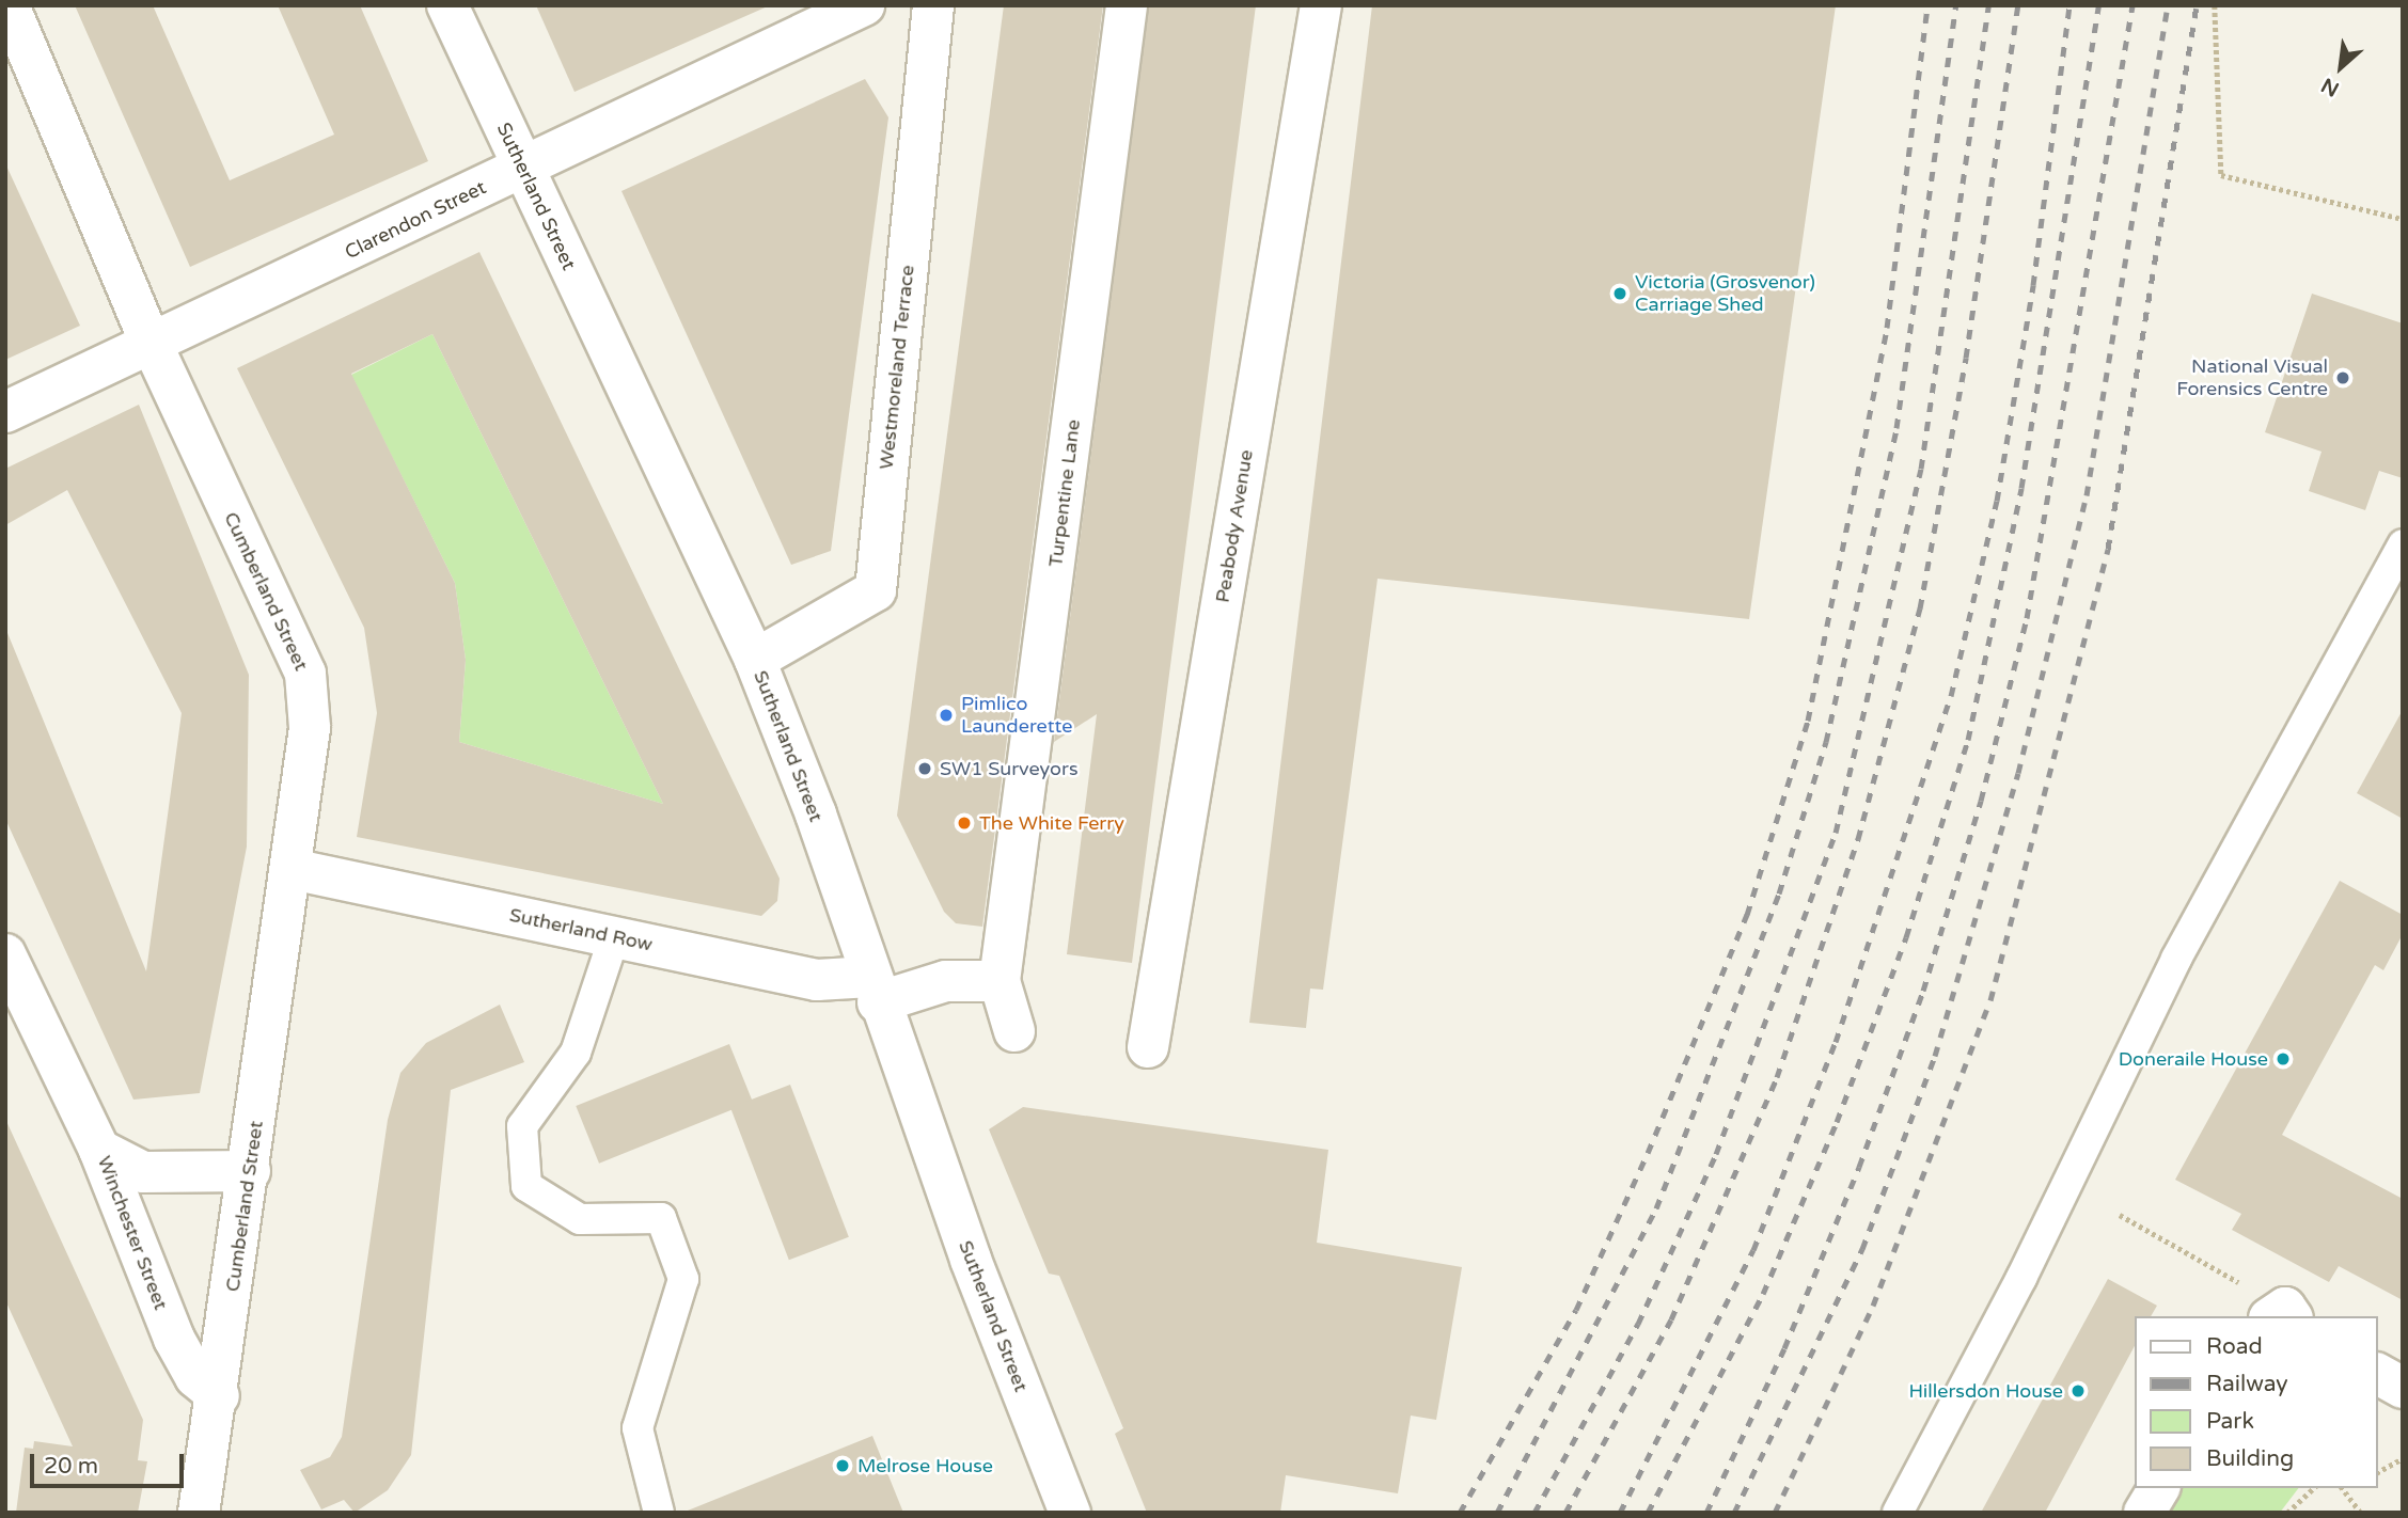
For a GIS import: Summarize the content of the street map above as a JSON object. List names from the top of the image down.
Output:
{
  "streets": {
    "street": [
      "Sutherland Street",
      "Clarendon Street",
      "Westmoreland Terrace",
      "Turpentine Lane",
      "Peabody Avenue",
      "Cumberland Street",
      "Sutherland Row",
      "Winchester Street"
    ]
  },
  "crossings": [
    ["Sutherland Street", "Clarendon Street"],
    ["Sutherland Street", "Westmoreland Terrace"],
    ["Sutherland Street", "Sutherland Row"],
    ["Clarendon Street", "Cumberland Street"],
    ["Cumberland Street", "Sutherland Row"],
    ["Cumberland Street", "Winchester Street"]
  ],
  "places": [
    "Victoria (Grosvenor) Carriage Shed",
    "National Visual Forensics Centre",
    "Pimlico Launderette",
    "SW1 Surveyors",
    "The White Ferry",
    "Doneraile House",
    "Hillersdon House",
    "Melrose House"
  ],
  "legend": [
    "Road",
    "Railway",
    "Park",
    "Building"
  ],
  "scale_bar": "20 m",
  "north": "bottom left"
}
